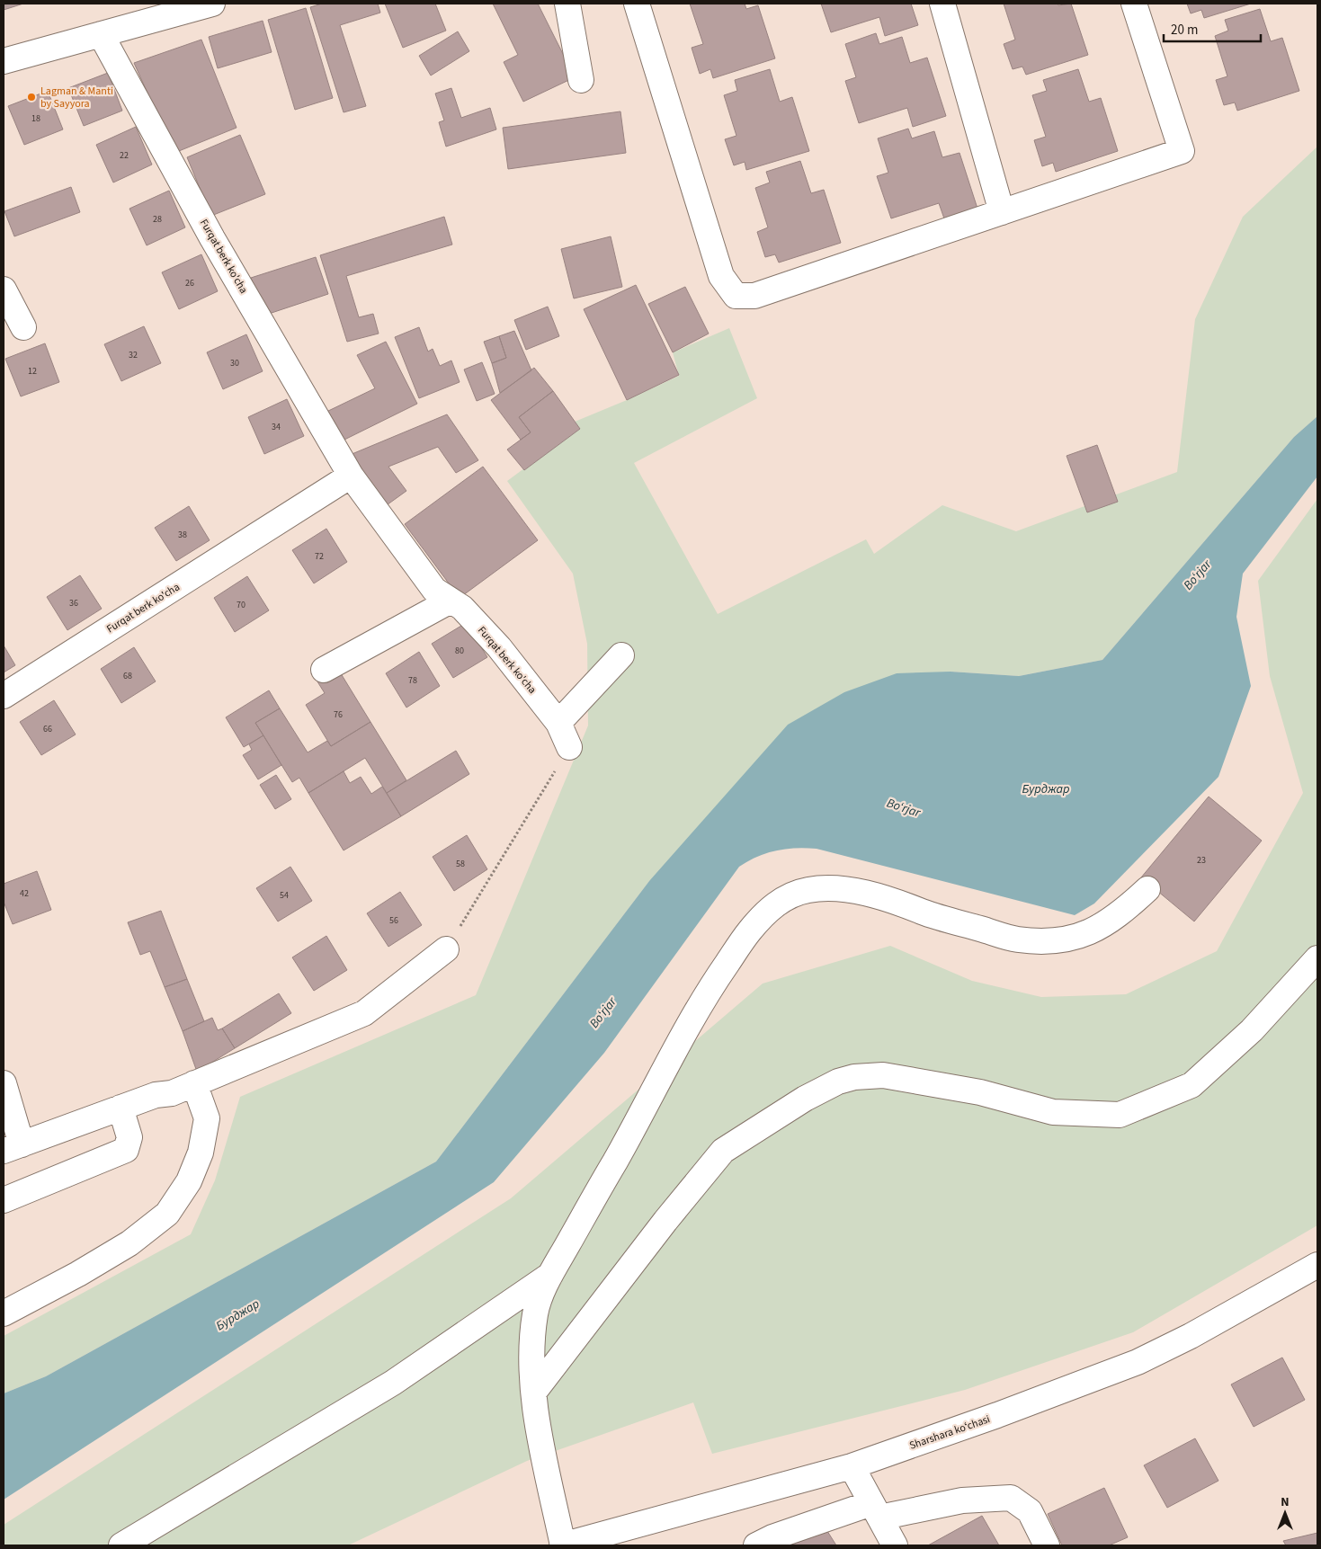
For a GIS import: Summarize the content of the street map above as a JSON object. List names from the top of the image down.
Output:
{
  "streets": {
    "street": ["Furqat berk ko'cha", "Sharshara koʻchasi"]
  },
  "water": ["Bo‘rjar", "Бурджар"],
  "places": ["Lagman & Manti by Sayyora"],
  "house_numbers": [
    "18",
    "22",
    "28",
    "26",
    "32",
    "30",
    "12",
    "34",
    "38",
    "72",
    "36",
    "70",
    "80",
    "68",
    "78",
    "76",
    "66",
    "23",
    "58",
    "42",
    "54",
    "56"
  ],
  "scale_bar": "20 m",
  "north": "top"
}
